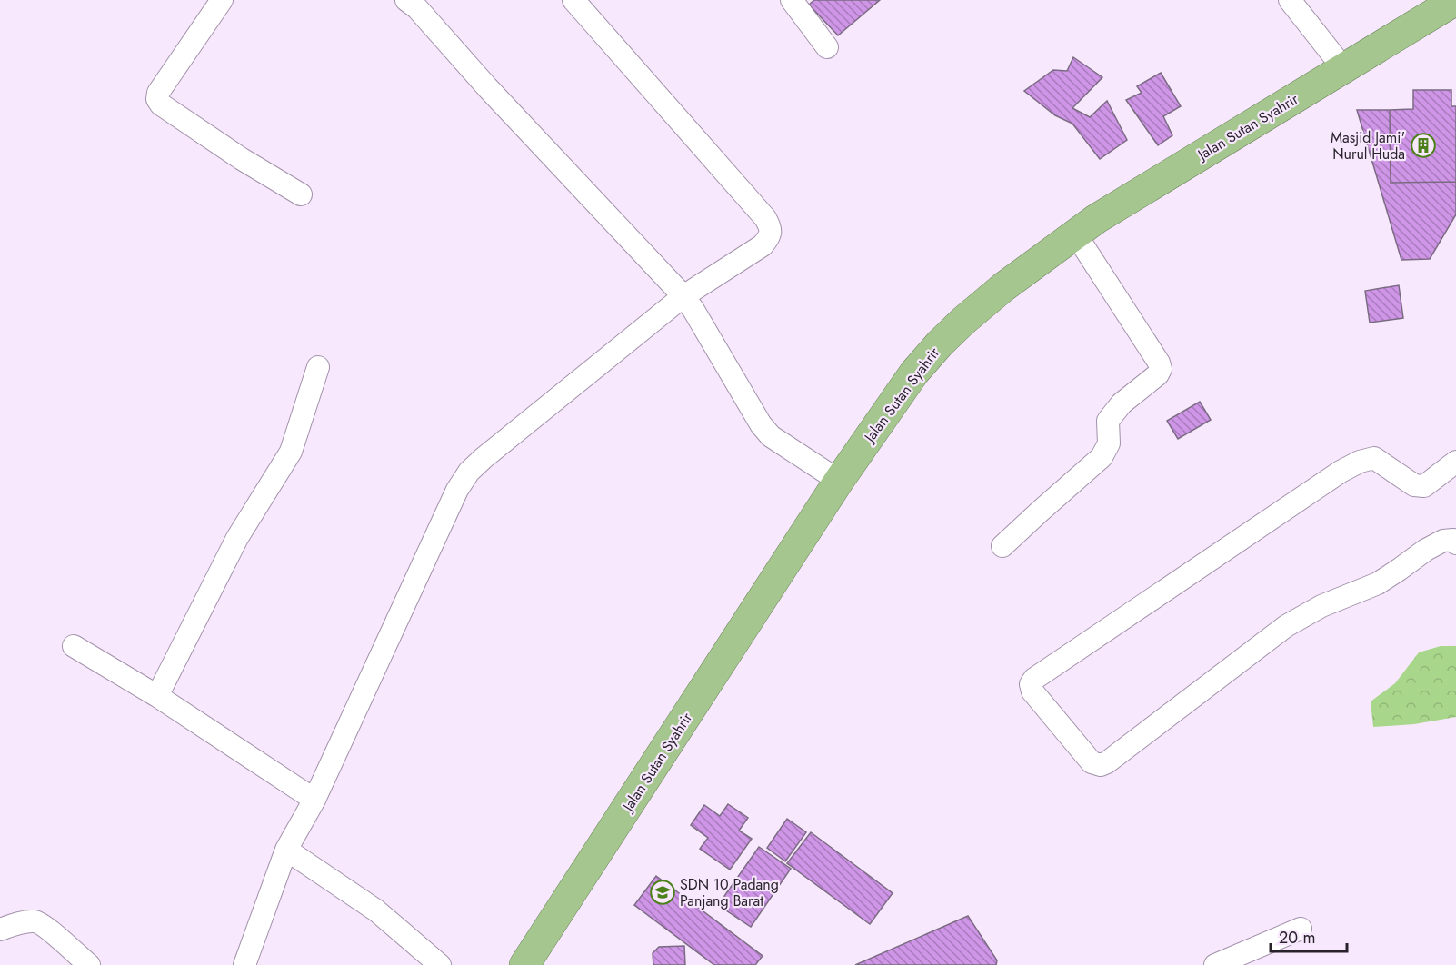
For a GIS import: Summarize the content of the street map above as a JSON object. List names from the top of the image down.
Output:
{
  "streets": {
    "highway": ["Jalan Sutan Syahrir"]
  },
  "places": {
    "building": ["Masjid Jami' Nurul Huda"],
    "school or university": ["SDN 10 Padang Panjang Barat"]
  },
  "scale_bar": "20 m"
}
